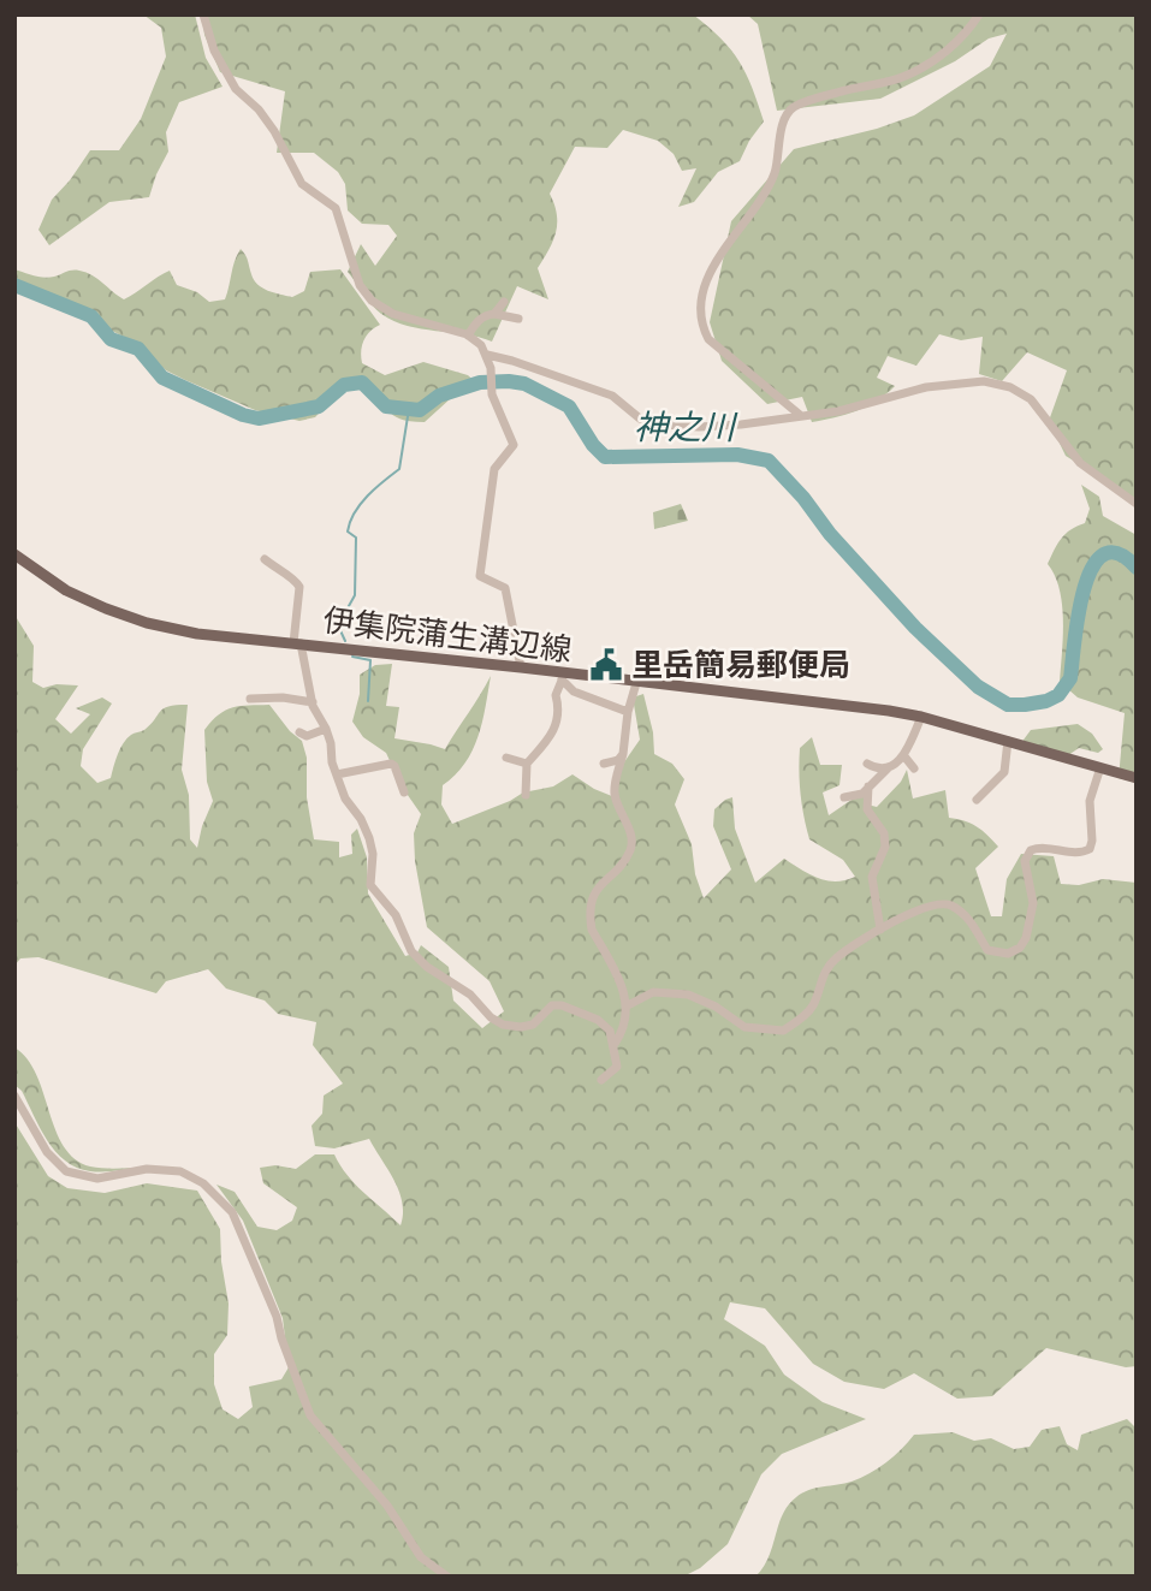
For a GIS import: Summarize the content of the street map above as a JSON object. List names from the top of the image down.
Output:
{
  "streets": {
    "main road": ["伊集院蒲生溝辺線"]
  },
  "water": ["神之川"],
  "places": {
    "public building": ["里岳簡易郵便局"]
  }
}
